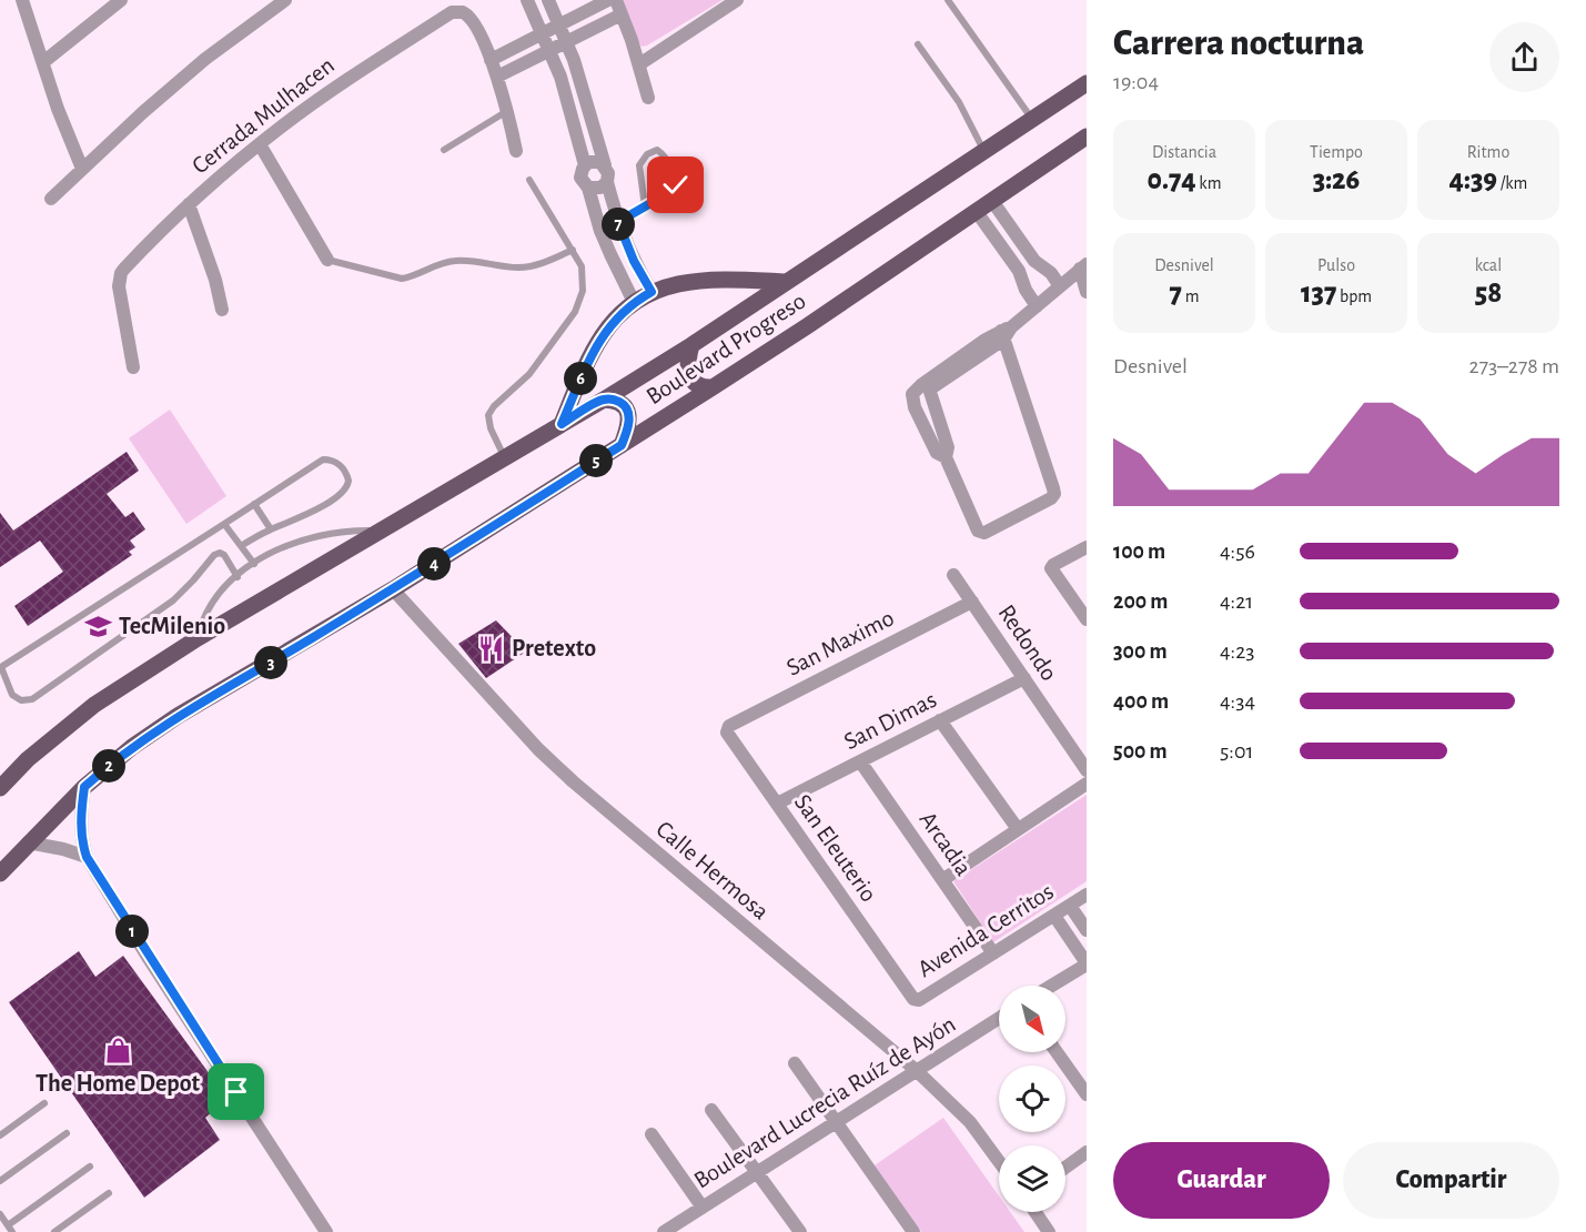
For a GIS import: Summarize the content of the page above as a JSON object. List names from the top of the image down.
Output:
{
  "streets": {
    "main road": ["Boulevard Progreso"],
    "street": [
      "Cerrada Mulhacen",
      "San Maximo",
      "Redondo",
      "San Dimas",
      "Arcadia",
      "San Eleuterio",
      "Calle Hermosa",
      "Avenida Cerritos",
      "Boulevard Lucrecia Ruíz de Ayón"
    ]
  },
  "crossings": [
    ["Boulevard Progreso", "Calle Hermosa"],
    ["San Maximo", "Redondo"],
    ["San Maximo", "San Eleuterio"],
    ["Redondo", "San Dimas"],
    ["San Dimas", "Arcadia"],
    ["San Dimas", "San Eleuterio"],
    ["Arcadia", "Avenida Cerritos"],
    ["San Eleuterio", "Avenida Cerritos"],
    ["Calle Hermosa", "Boulevard Lucrecia Ruíz de Ayón"]
  ],
  "places": {
    "school or university": ["TecMilenio"],
    "restaurant": ["Pretexto"],
    "shop": ["The Home Depot"]
  },
  "north": "bottom right",
  "page": {
    "heading": ["Carrera nocturna", "19:04"],
    "stats": [
      ["Distancia", "0.74 km"],
      ["Tiempo", "3:26"],
      ["Ritmo", "4:39 /km"],
      ["Desnivel", "7 m"],
      ["Pulso", "137 bpm"],
      ["kcal", "58"]
    ],
    "pins": [
      "7",
      "6",
      "5",
      "4",
      "3",
      "2",
      "1"
    ],
    "chart": ["Desnivel", "273–278 m"],
    "list": [
      {
        "name": "100 m",
        "note": "4:56"
      },
      {
        "name": "200 m",
        "note": "4:21"
      },
      {
        "name": "300 m",
        "note": "4:23"
      },
      {
        "name": "400 m",
        "note": "4:34"
      },
      {
        "name": "500 m",
        "note": "5:01"
      }
    ],
    "buttons": ["Guardar", "Compartir"]
  }
}
